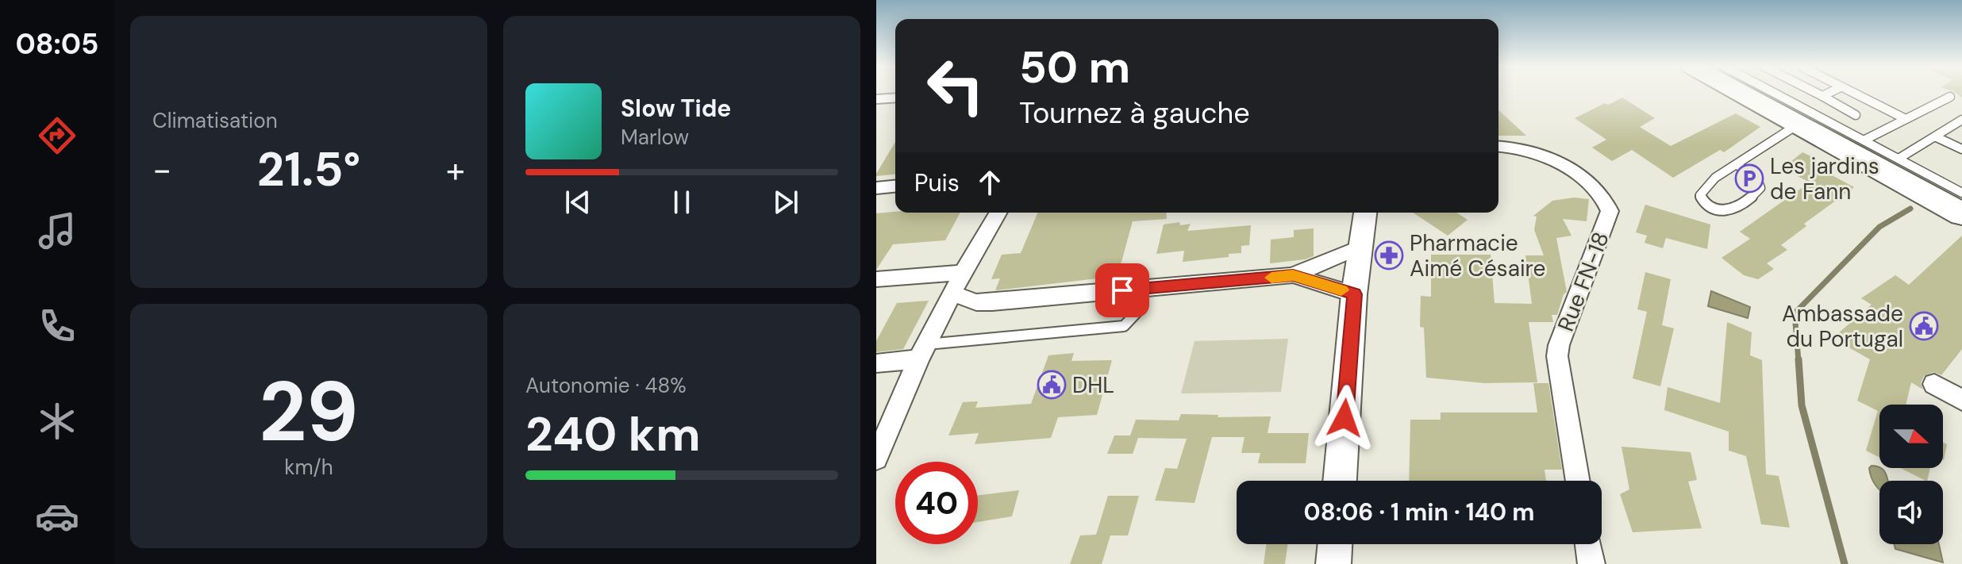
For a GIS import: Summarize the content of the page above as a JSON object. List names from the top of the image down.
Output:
{
  "streets": {
    "street": ["Rue FN-18"]
  },
  "places": {
    "parking": ["Les jardins de Fann"],
    "pharmacy": ["Pharmacie Aimé Césaire"],
    "public building": ["Ambassade du Portugal", "DHL"]
  },
  "north": "right",
  "page": {
    "tabs": "08:05",
    "tile": [
      "Climatisation",
      ["29", "km/h"],
      ["Autonomie · 48%", "240 km"]
    ],
    "turn": ["50 m", "Tournez à gauche"],
    "song": ["Slow Tide", "Marlow"],
    "heat": ["−", "21.5°", "+"],
    "then": "Puis",
    "limit": "40",
    "trip": "08:06 · 1 min · 140 m"
  }
}
